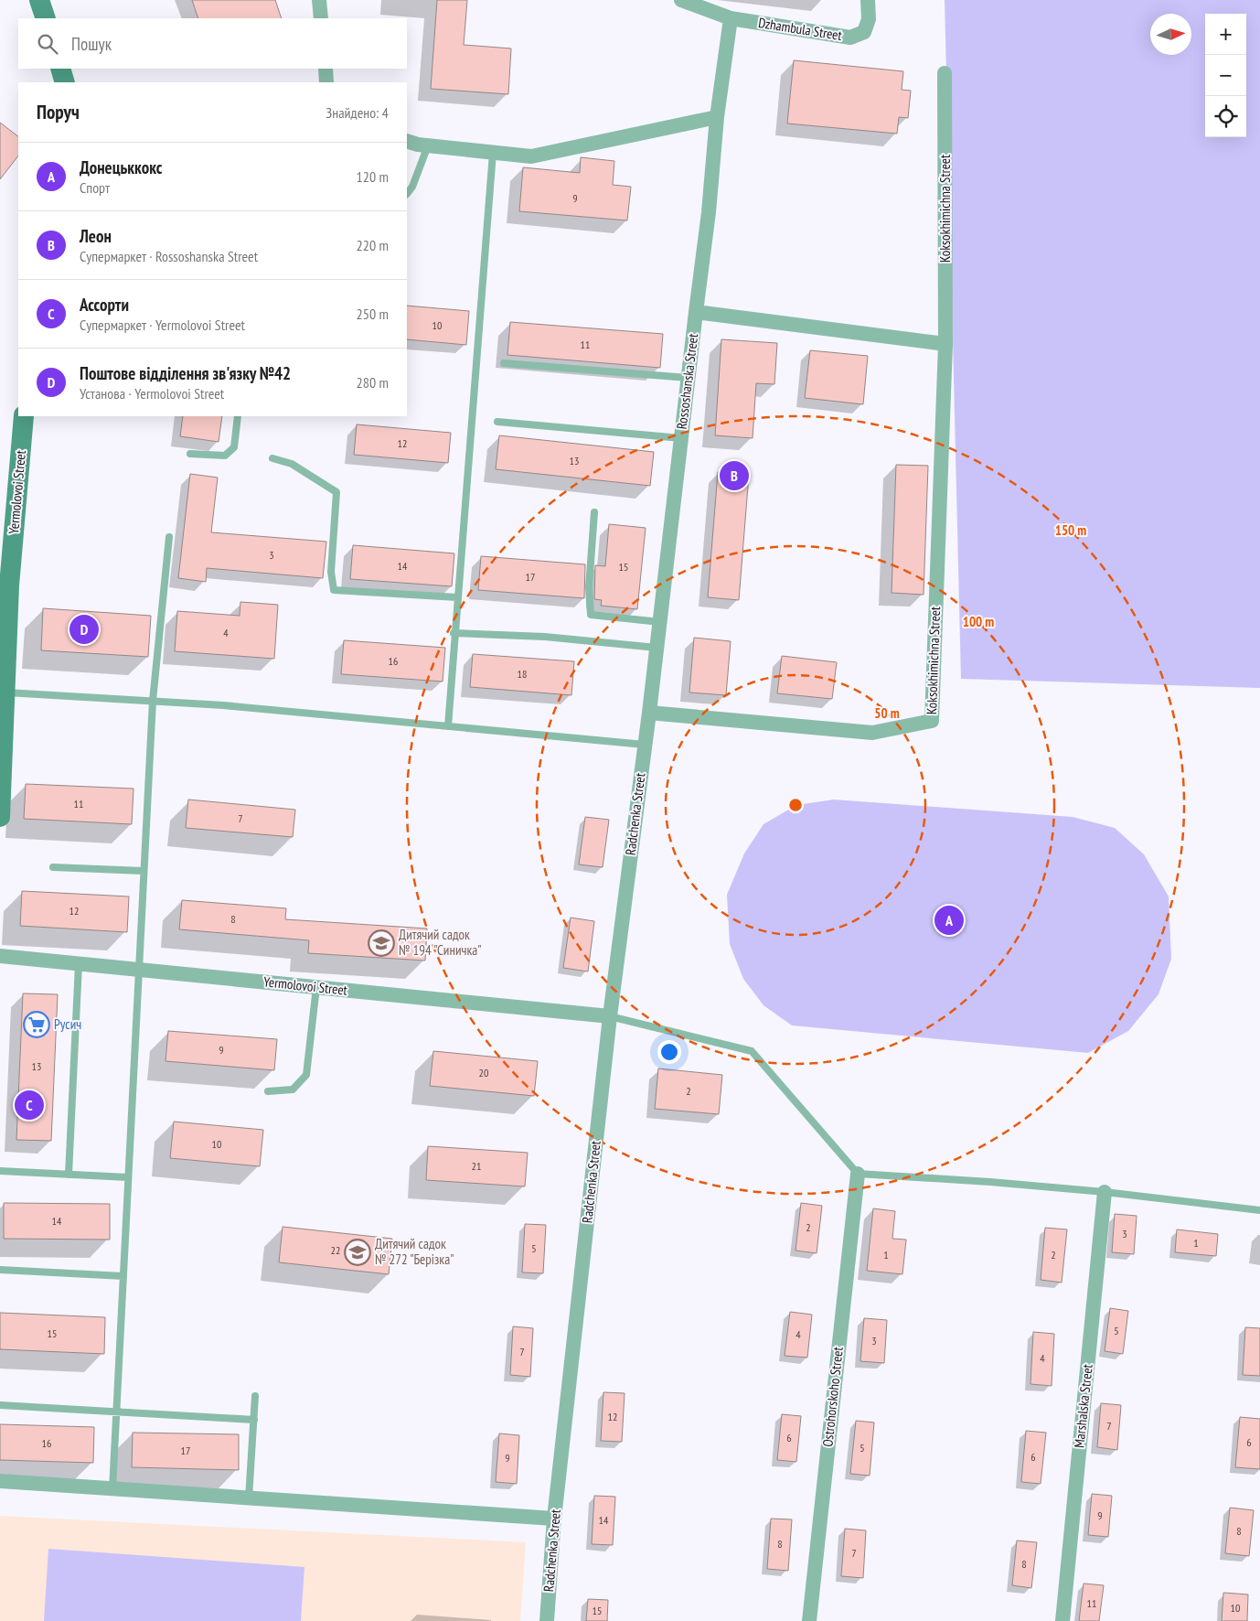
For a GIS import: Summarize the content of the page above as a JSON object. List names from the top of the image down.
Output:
{
  "streets": {
    "street": [
      "Dzhambula Street",
      "Koksokhimichna Street",
      "Rossoshanska Street",
      "Yermolovoi Street",
      "Radchenka Street",
      "Ostrohorskoho Street",
      "Marshalska Street"
    ]
  },
  "crossings": [
    ["Dzhambula Street", "Rossoshanska Street"],
    ["Koksokhimichna Street", "Rossoshanska Street"],
    ["Rossoshanska Street", "Radchenka Street"],
    ["Yermolovoi Street", "Radchenka Street"]
  ],
  "places": {
    "school or university": ["Дитячий садок № 194 \"Синичка\"", "Дитячий садок № 272 \"Берізка\""],
    "supermarket": ["Русич"]
  },
  "house_numbers": [
    "9",
    "10",
    "11",
    "12",
    "13",
    "3",
    "14",
    "15",
    "17",
    "4",
    "16",
    "18",
    "11",
    "7",
    "12",
    "8",
    "9",
    "13",
    "20",
    "2",
    "10",
    "21",
    "14",
    "2",
    "3",
    "1",
    "5",
    "22",
    "1",
    "2",
    "5",
    "15",
    "4",
    "3",
    "7",
    "4",
    "12",
    "7",
    "6",
    "6",
    "16",
    "5",
    "17",
    "6",
    "9",
    "9",
    "14",
    "8",
    "8",
    "7",
    "8",
    "11",
    "10",
    "15"
  ],
  "north": "right",
  "page": {
    "map_buttons": ["+", "−"],
    "search": "Пошук",
    "heading": ["Поруч", "Знайдено: 4"],
    "list": [
      {
        "mark": "A",
        "name": "Донецьккокс",
        "note": "Спорт",
        "value": "120 m"
      },
      {
        "mark": "B",
        "name": "Леон",
        "note": "Супермаркет · Rossoshanska Street",
        "value": "220 m"
      },
      {
        "mark": "C",
        "name": "Ассорти",
        "note": "Супермаркет · Yermolovoi Street",
        "value": "250 m"
      },
      {
        "mark": "D",
        "name": "Поштове відділення зв'язку №42",
        "note": "Установа · Yermolovoi Street",
        "value": "280 m"
      }
    ],
    "pins": [
      "B",
      "D",
      "A",
      "C"
    ]
  },
  "rings": ["150 m", "100 m", "50 m"]
}
